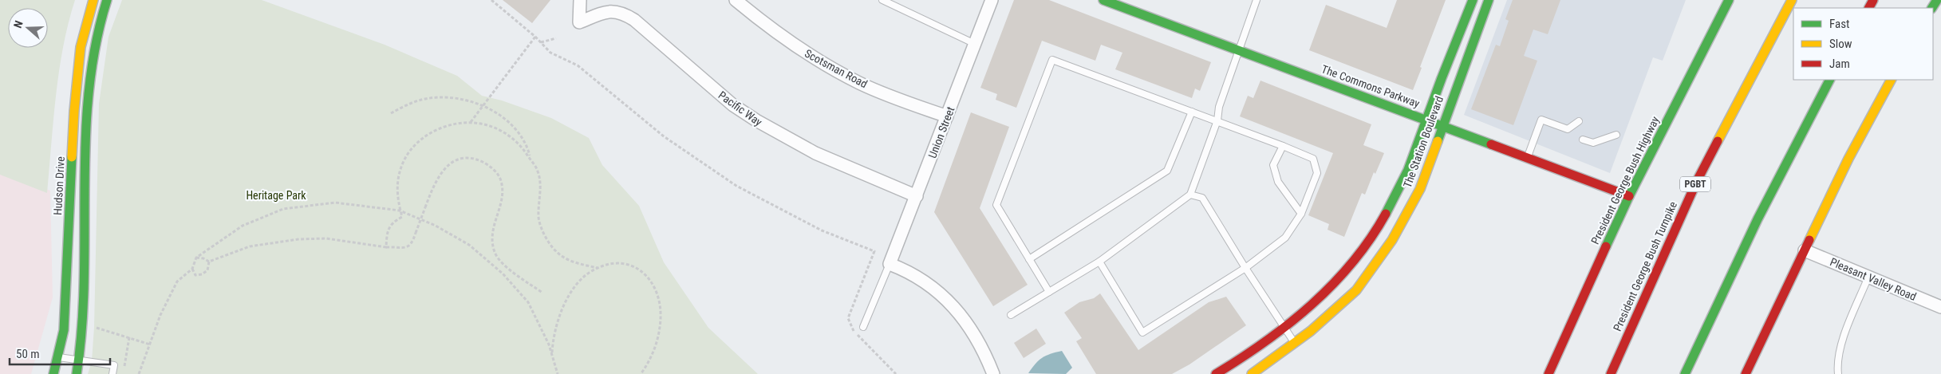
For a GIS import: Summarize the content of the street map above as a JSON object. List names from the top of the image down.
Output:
{
  "streets": {
    "main road": [
      "The Commons Parkway",
      "The Station Boulevard",
      "President George Bush Highway",
      "PGBT",
      "Hudson Drive",
      "President George Bush Turnpike"
    ],
    "street": [
      "Scotsman Road",
      "Pacific Way",
      "Union Street",
      "Pleasant Valley Road"
    ]
  },
  "crossings": [
    ["Scotsman Road", "Union Street"],
    ["The Commons Parkway", "The Station Boulevard"],
    ["The Commons Parkway", "President George Bush Highway"],
    ["Pacific Way", "Union Street"]
  ],
  "parks": ["Heritage Park"],
  "legend": ["Fast", "Slow", "Jam"],
  "scale_bar": "50 m",
  "north": "left"
}
